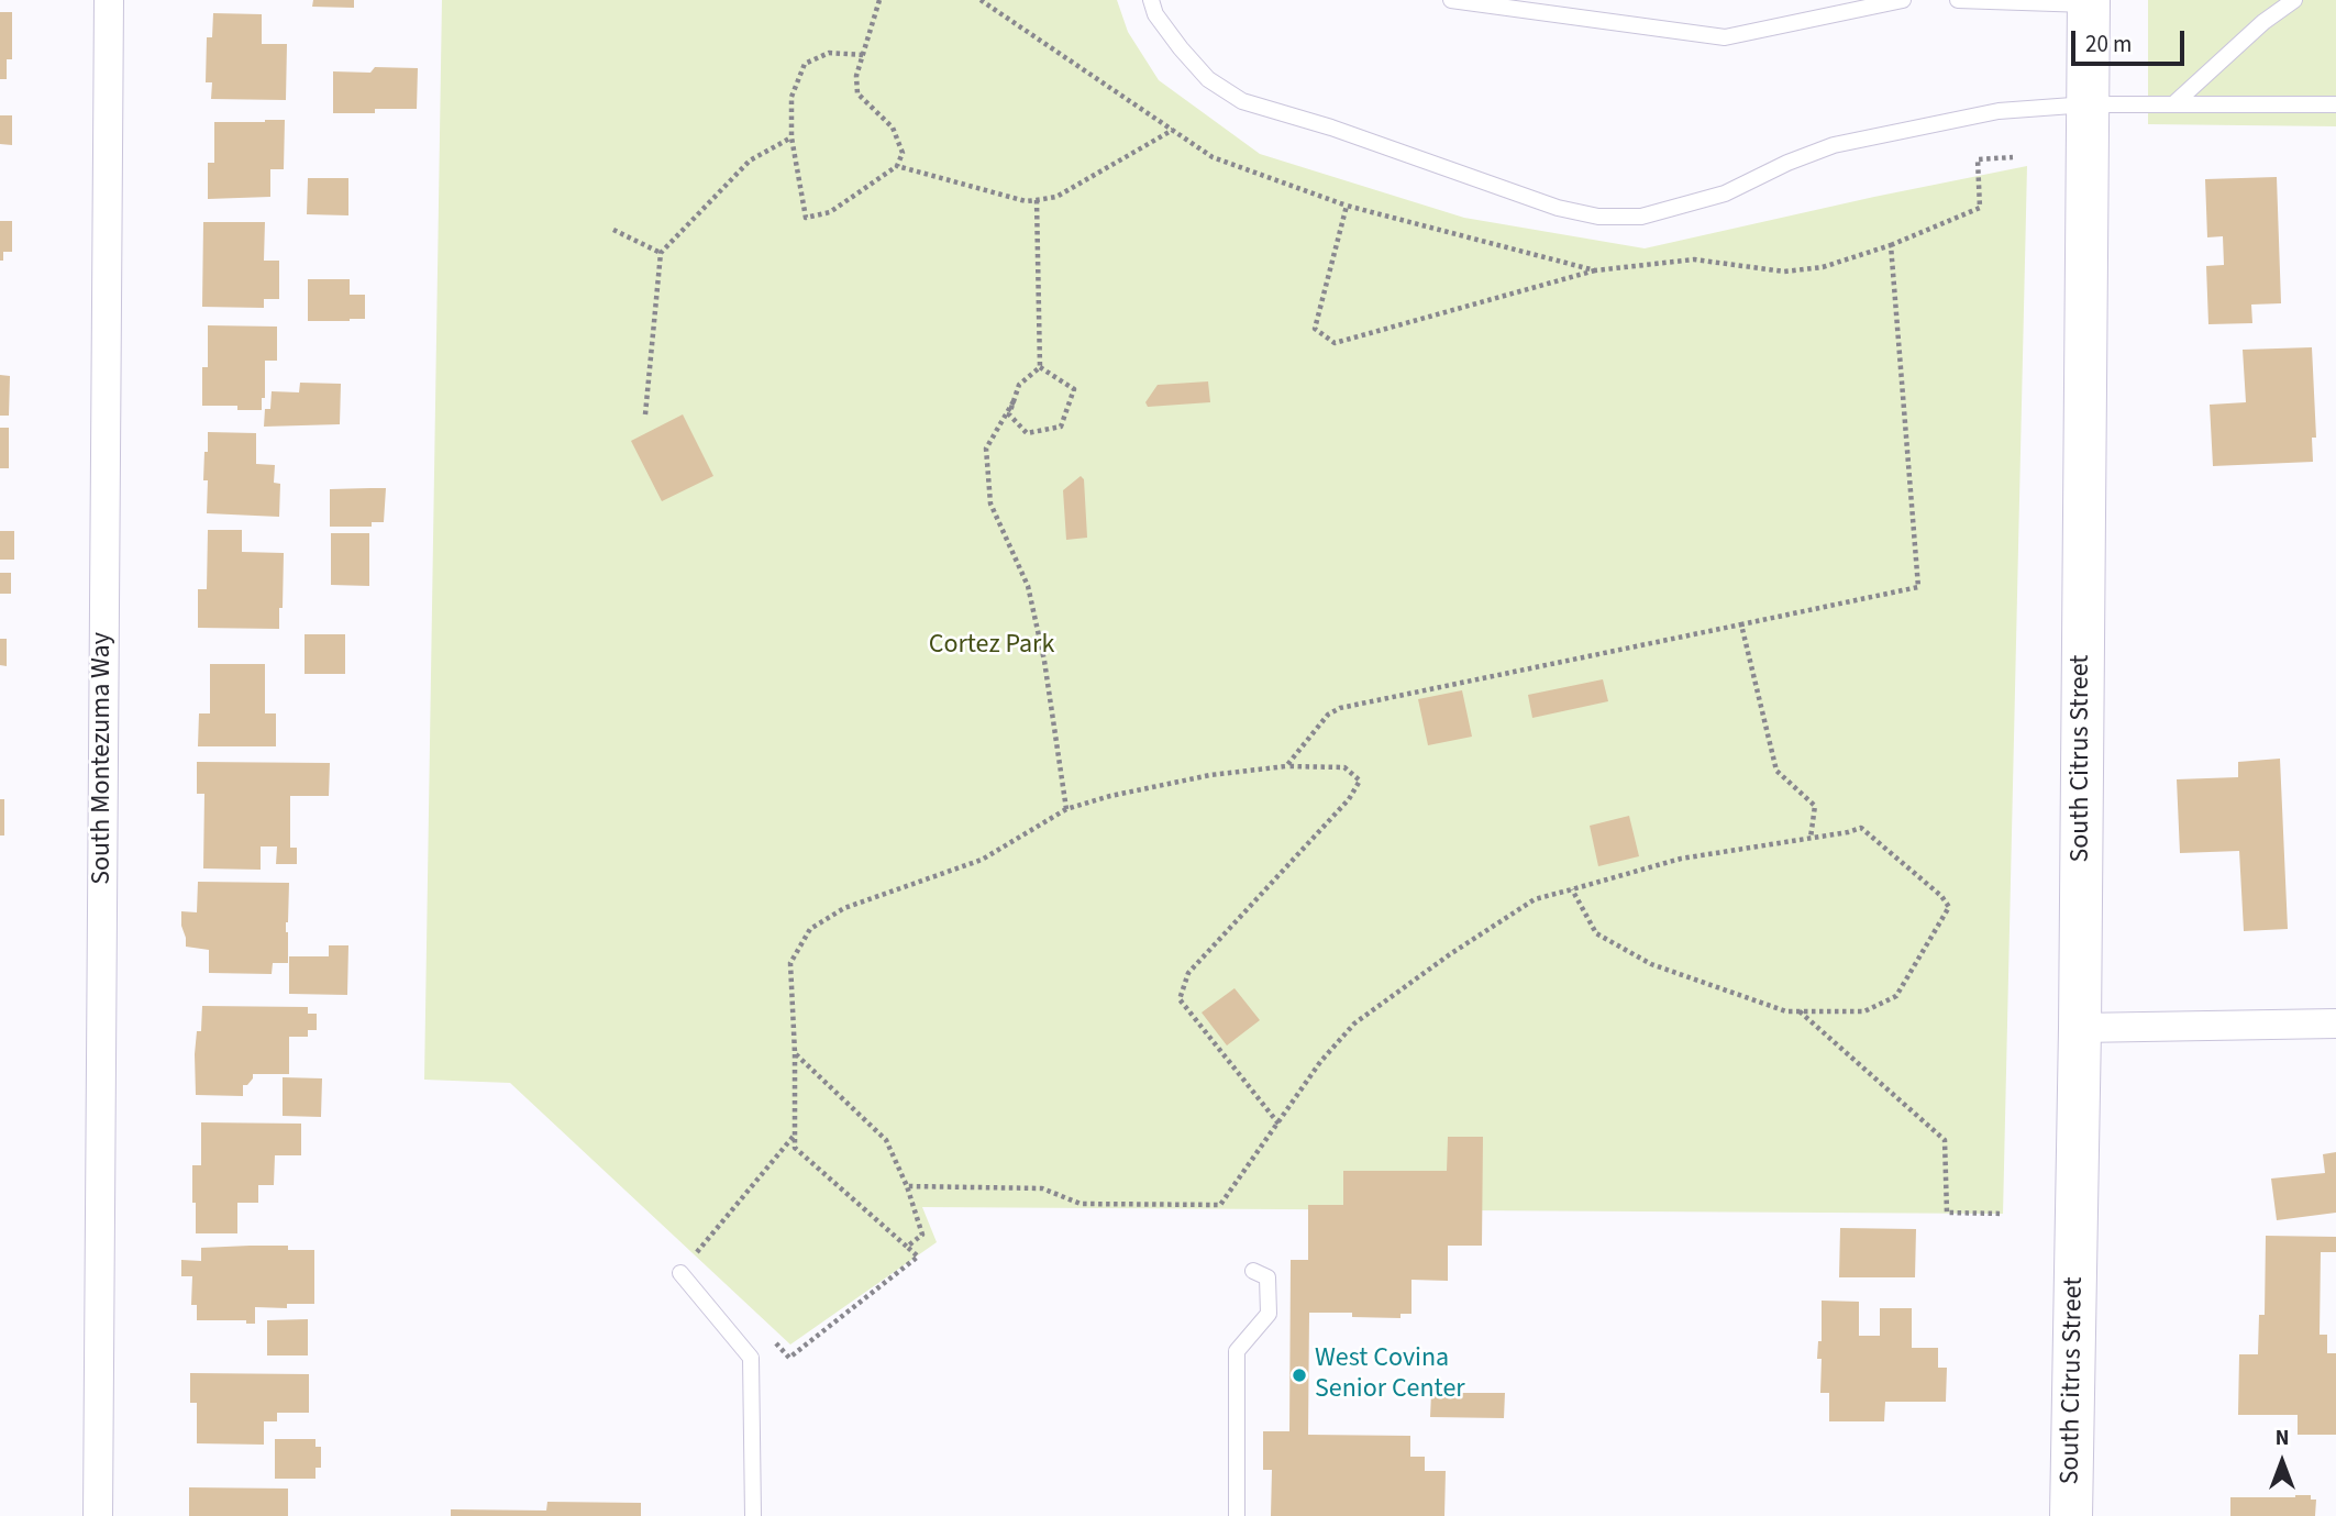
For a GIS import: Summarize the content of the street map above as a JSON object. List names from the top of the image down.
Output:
{
  "streets": {
    "main road": ["South Citrus Street"],
    "street": ["South Montezuma Way"]
  },
  "parks": ["Cortez Park"],
  "places": ["West Covina Senior Center"],
  "scale_bar": "20 m",
  "north": "top"
}
